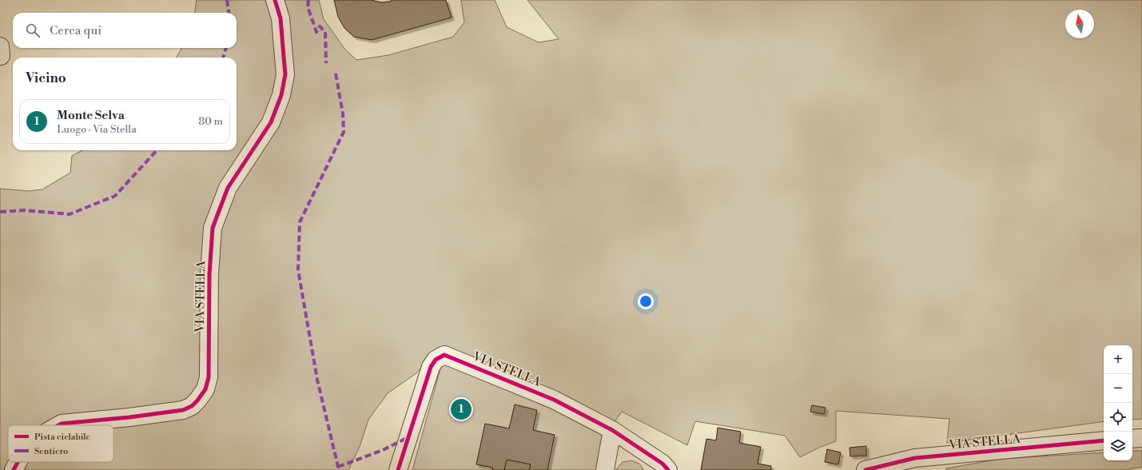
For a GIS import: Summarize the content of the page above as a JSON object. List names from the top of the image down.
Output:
{
  "streets": {
    "street": ["VIA STELLA"]
  },
  "legend": ["Pista ciclabile", "Sentiero"],
  "north": "top",
  "page": {
    "search": "Cerca qui",
    "heading": "Vicino",
    "list": [
      {
        "mark": "1",
        "name": "Monte Selva",
        "note": "Luogo · Via Stella",
        "value": "80 m"
      }
    ],
    "map_buttons": ["+", "−"],
    "pins": "1"
  }
}
